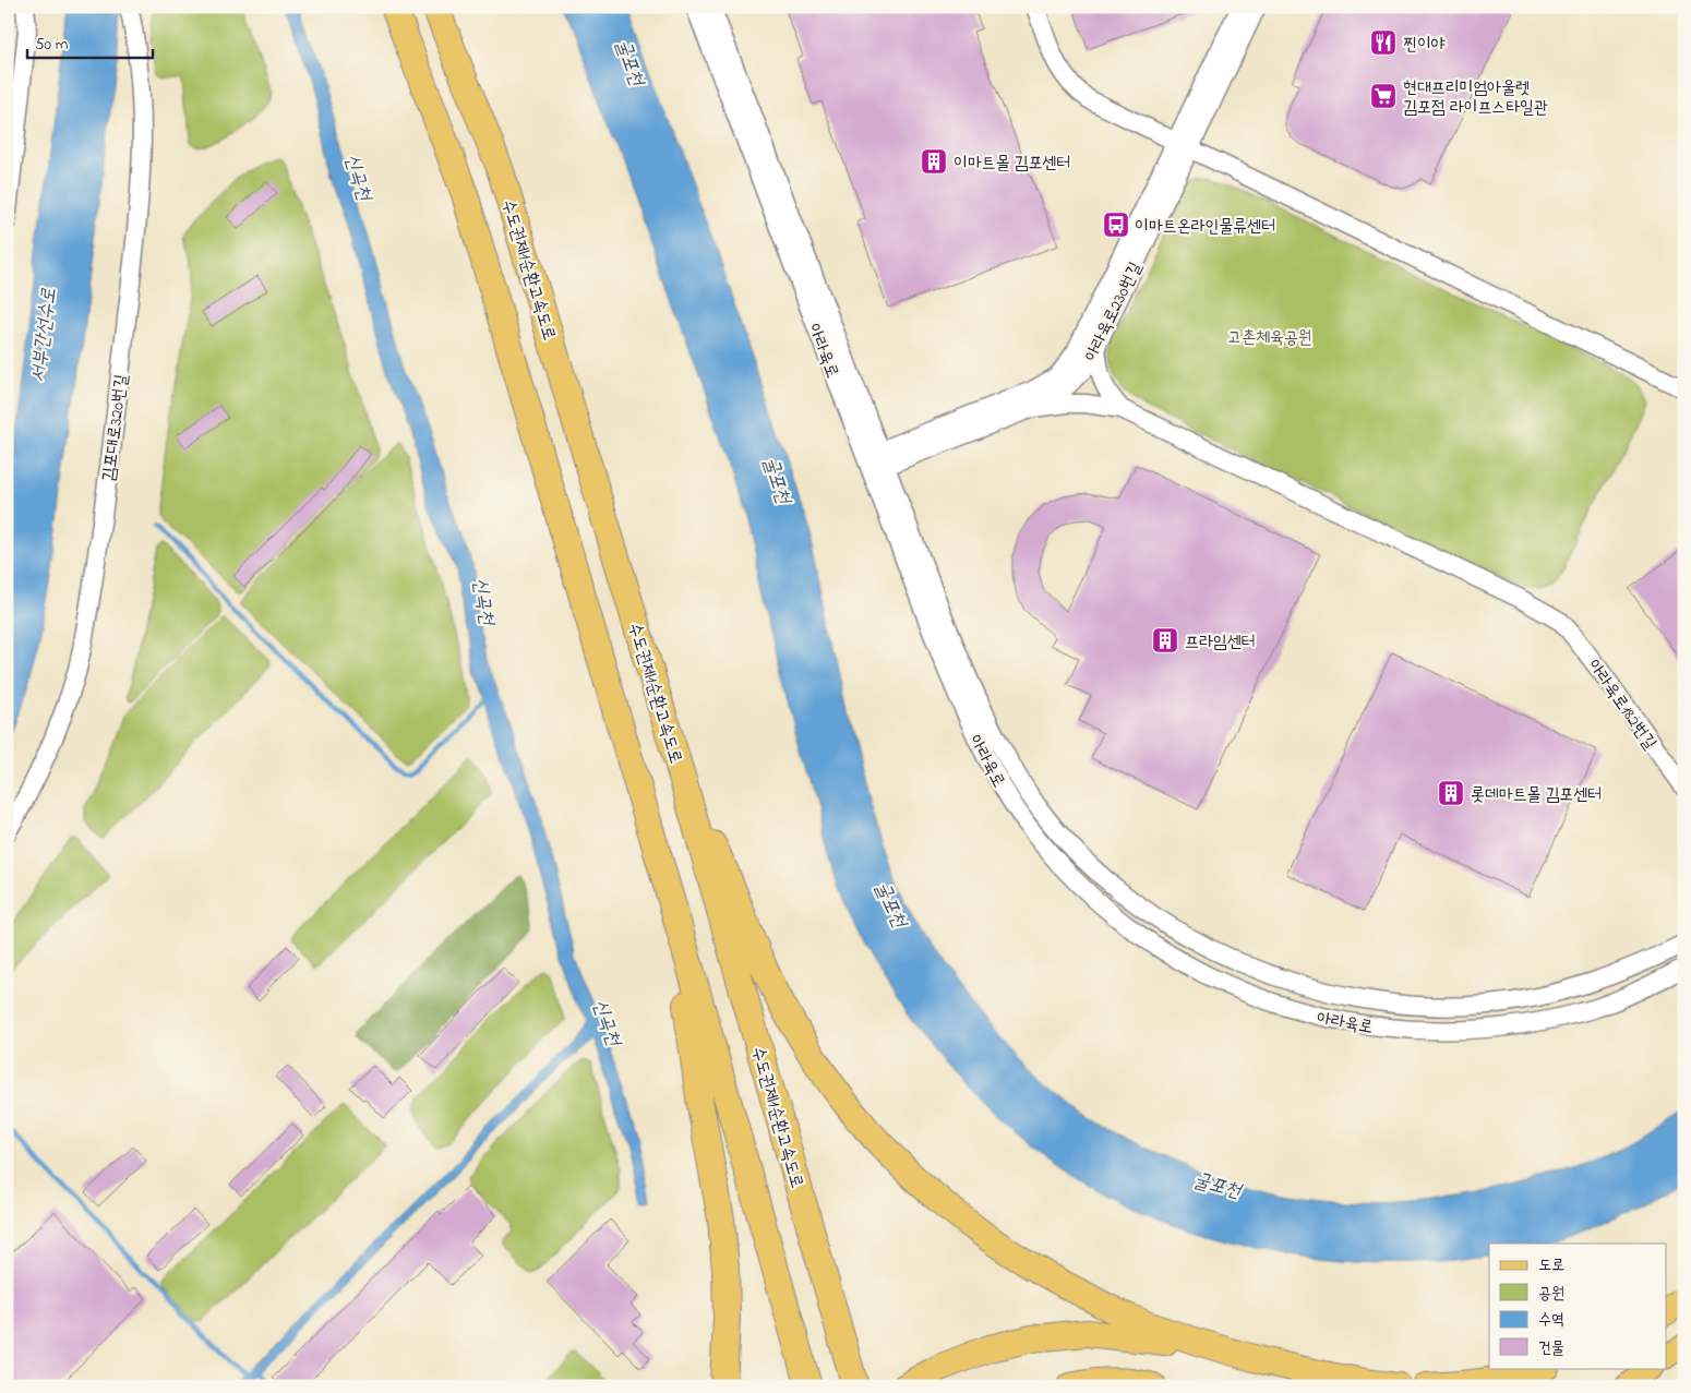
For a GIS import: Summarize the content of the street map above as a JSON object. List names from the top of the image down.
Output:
{
  "streets": {
    "highway": ["수도권제1순환고속도로"],
    "street": [
      "아라육로230번길",
      "아라육로",
      "김포대로320번길",
      "아라육로182번길"
    ]
  },
  "crossings": [
    ["아라육로230번길", "아라육로"]
  ],
  "water": ["굴포천", "신곡천", "서부간선수로"],
  "parks": ["고촌체육공원"],
  "places": {
    "restaurant": ["찐이야"],
    "supermarket": ["현대프리미엄아울렛 김포점 라이프스타일관"],
    "building": ["이마트몰 김포센터", "프라임센터", "롯데마트몰 김포센터"],
    "bus stop": ["이마트온라인물류센터"]
  },
  "legend": [
    "도로",
    "공원",
    "수역",
    "건물"
  ],
  "scale_bar": "50 m"
}
